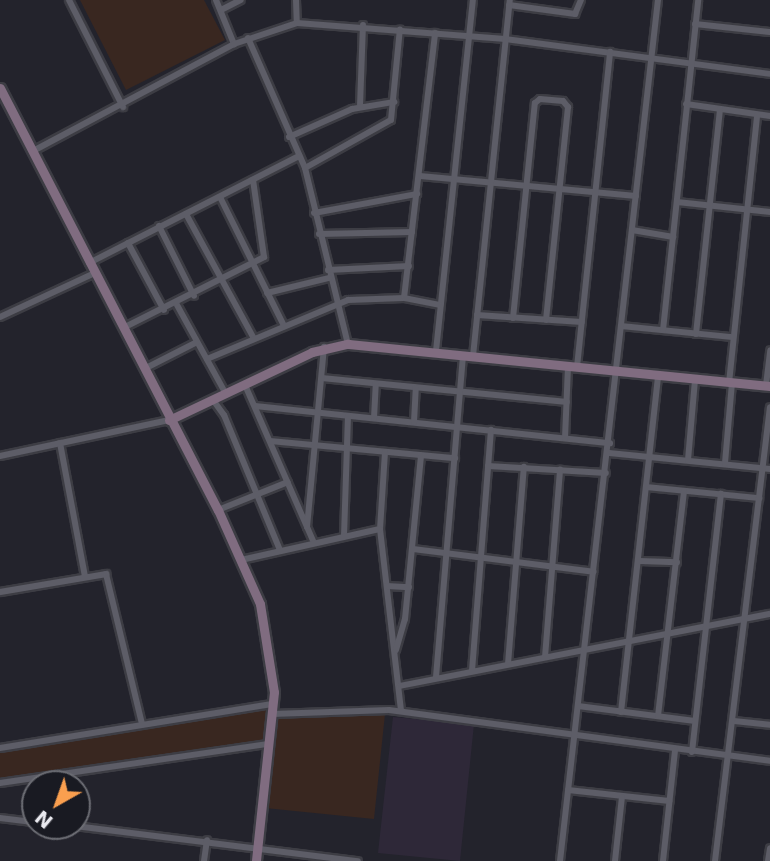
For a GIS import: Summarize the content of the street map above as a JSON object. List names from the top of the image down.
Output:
{
  "north": "bottom left"
}
